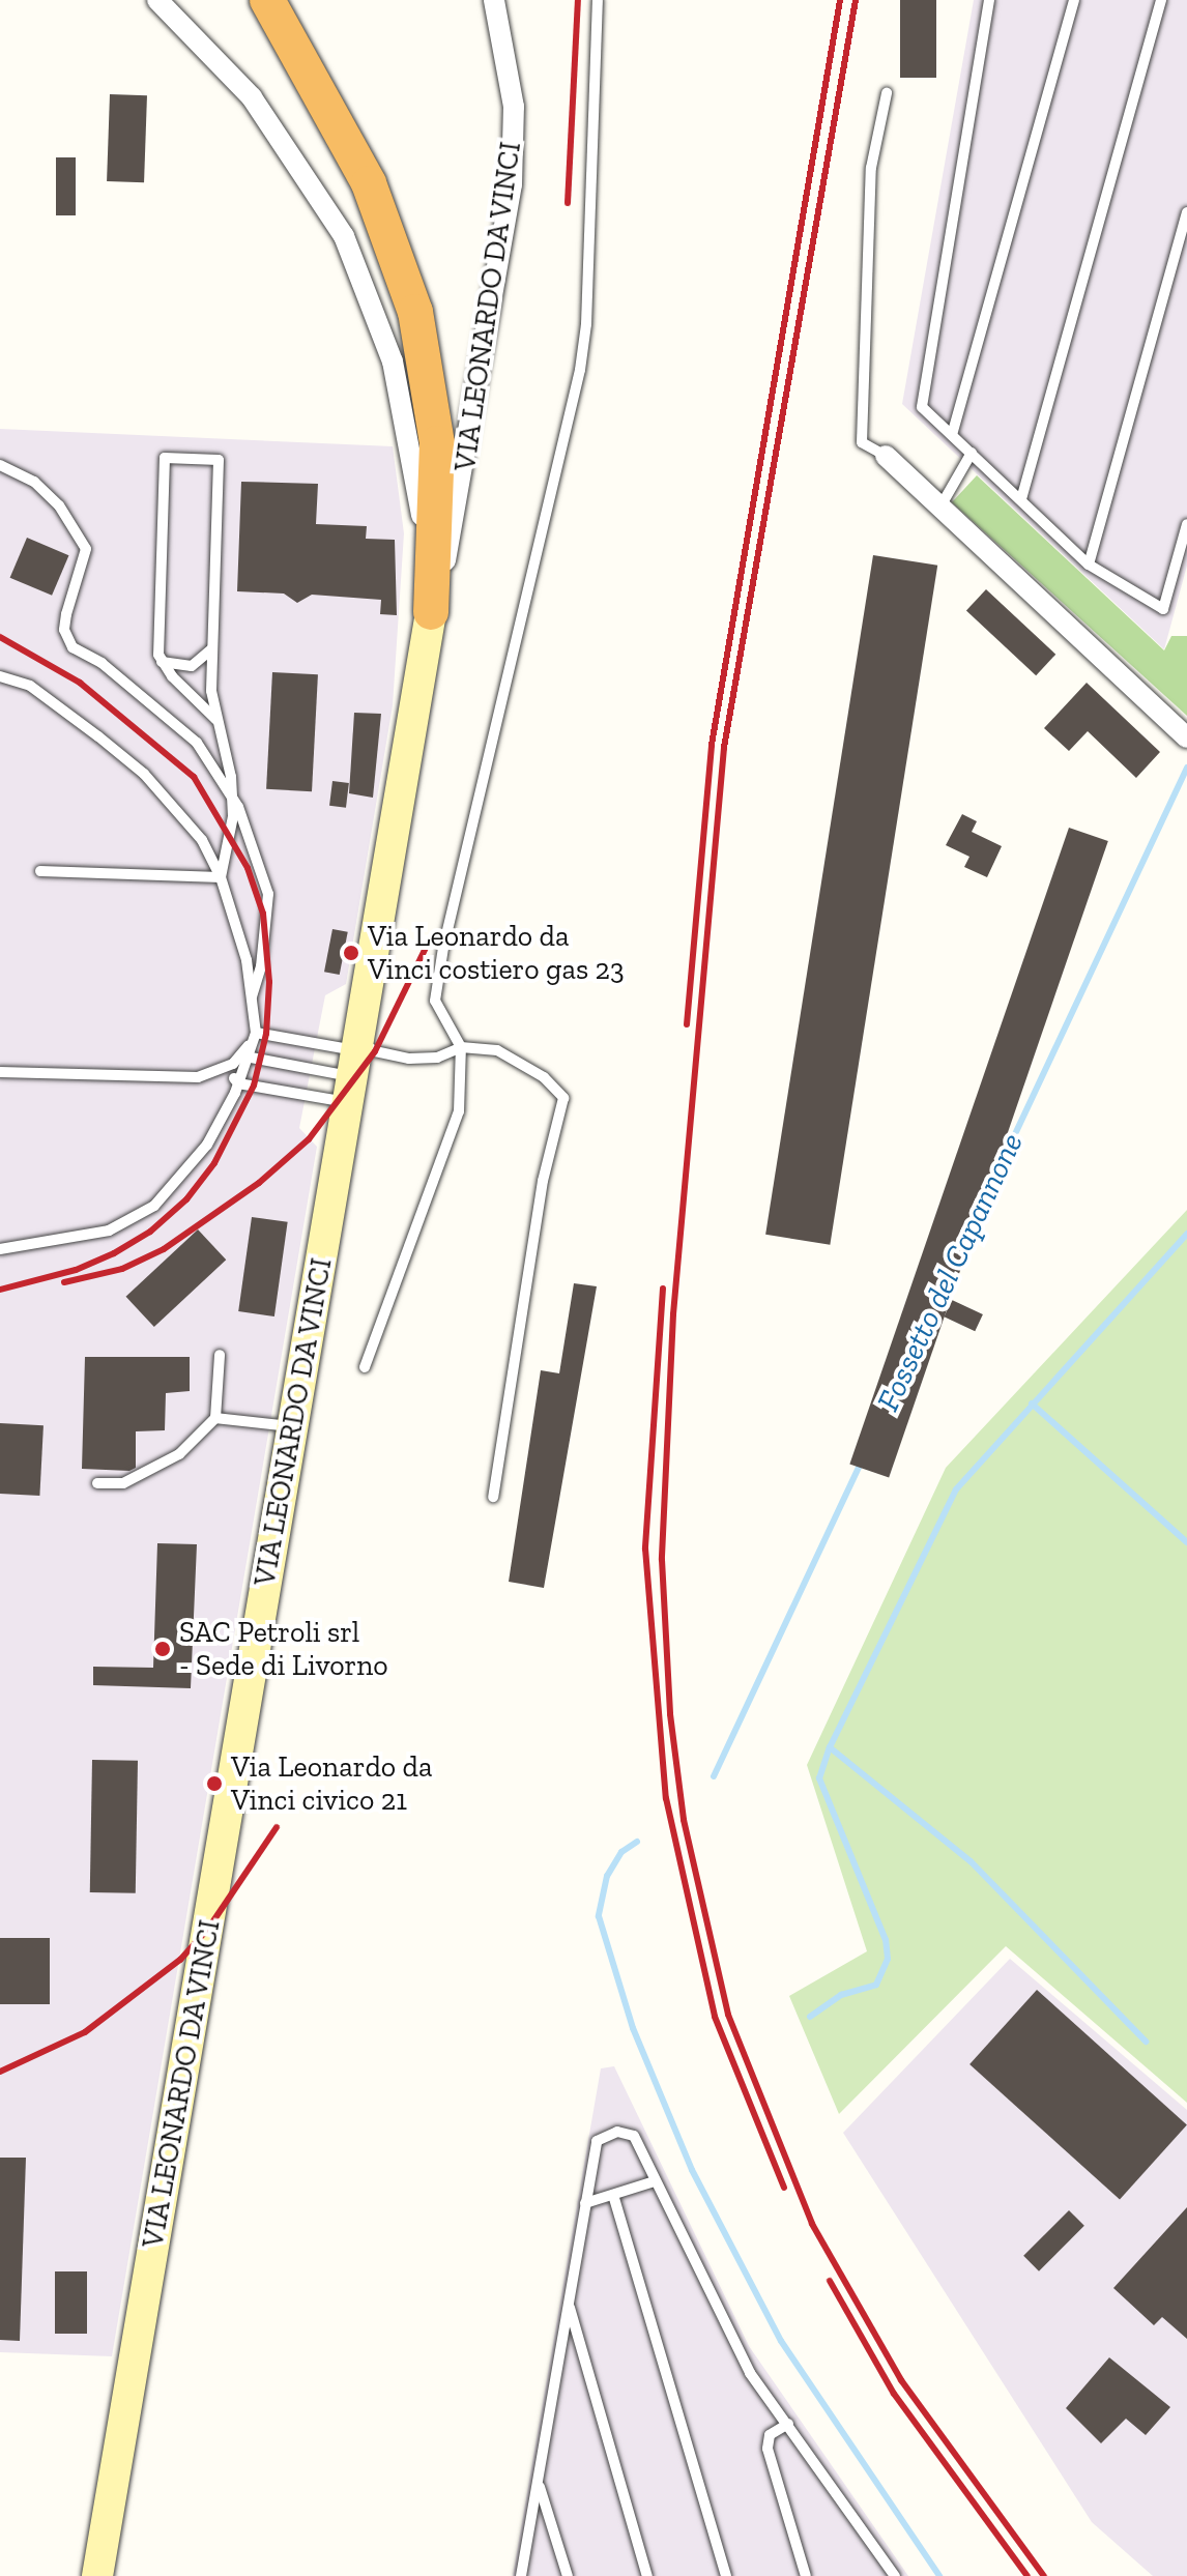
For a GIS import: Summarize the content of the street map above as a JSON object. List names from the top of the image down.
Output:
{
  "streets": {
    "main road": ["VIA LEONARDO DA VINCI"]
  },
  "water": ["Fossetto del Capannone"],
  "places": ["Via Leonardo da Vinci costiero gas 23", "SAC Petroli srl - Sede di Livorno", "Via Leonardo da Vinci civico 21"]
}
